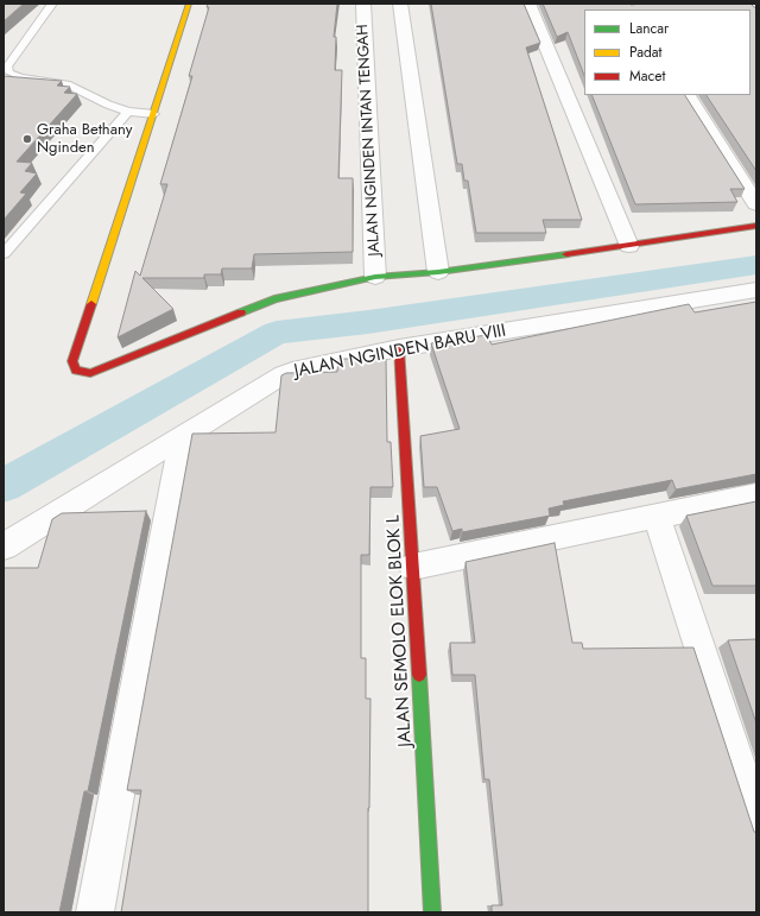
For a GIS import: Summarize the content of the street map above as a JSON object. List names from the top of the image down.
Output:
{
  "streets": {
    "street": ["JALAN NGINDEN INTAN TENGAH", "JALAN NGINDEN BARU VIII", "JALAN SEMOLO ELOK BLOK L"]
  },
  "crossings": [
    ["JALAN NGINDEN BARU VIII", "JALAN SEMOLO ELOK BLOK L"]
  ],
  "places": ["Graha Bethany Nginden"],
  "legend": ["Lancar", "Padat", "Macet"]
}
